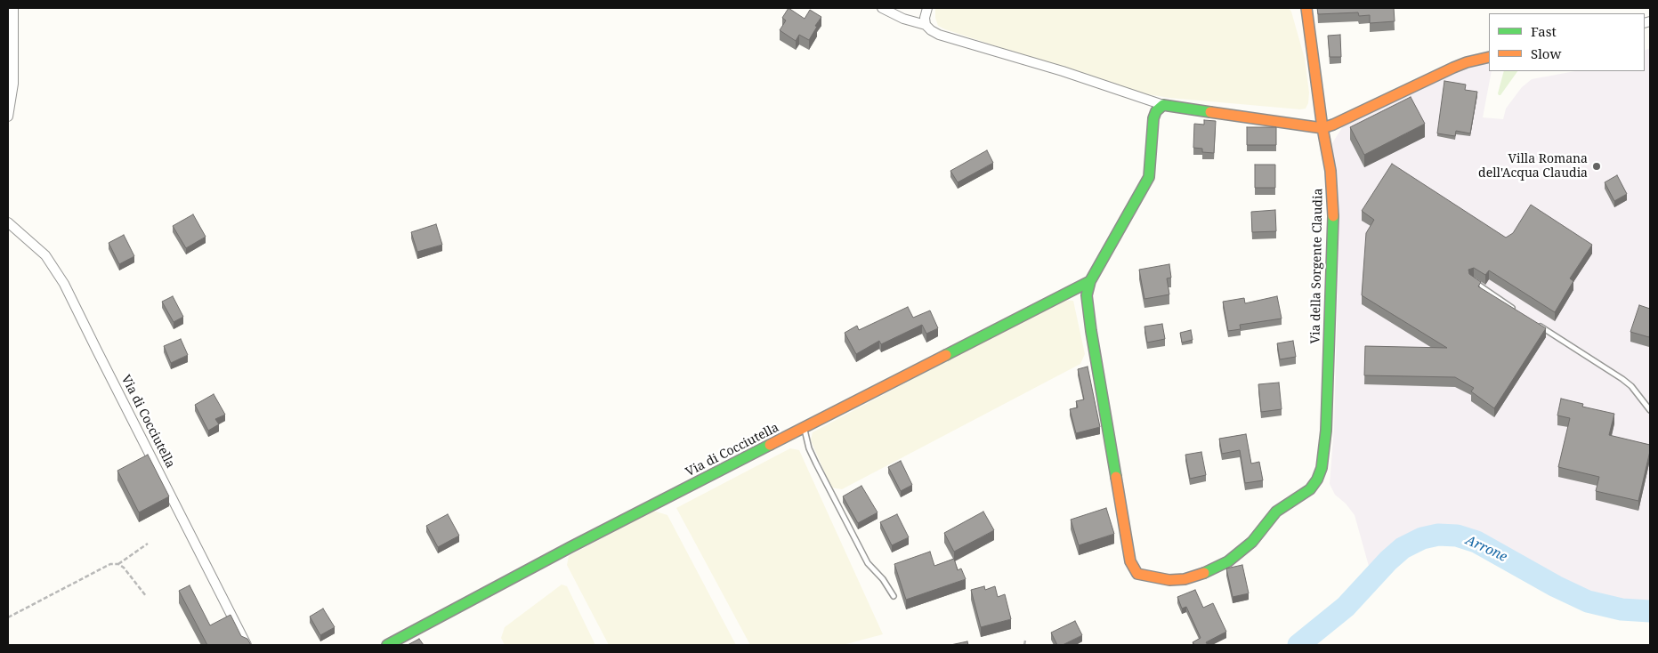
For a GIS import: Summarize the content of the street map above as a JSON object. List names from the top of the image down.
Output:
{
  "streets": {
    "street": ["Via della Sorgente Claudia", "Via di Cocciutella"]
  },
  "crossings": [
    ["Via della Sorgente Claudia", "Via di Cocciutella"]
  ],
  "water": ["Arrone"],
  "places": ["Villa Romana dell'Acqua Claudia"],
  "legend": ["Fast", "Slow"]
}
